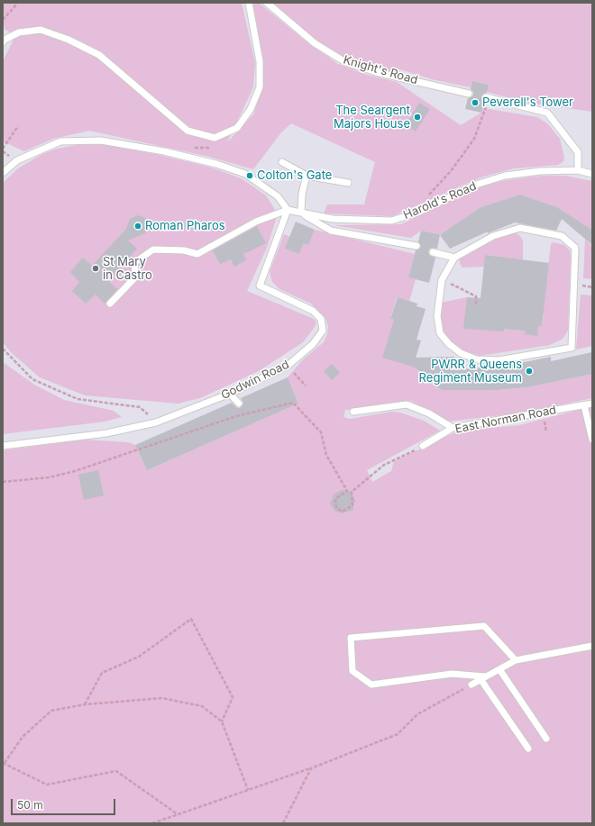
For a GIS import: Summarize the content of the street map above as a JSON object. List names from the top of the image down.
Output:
{
  "streets": {
    "lane": [
      "Knight's Road",
      "Harold's Road",
      "Godwin Road",
      "East Norman Road"
    ]
  },
  "places": [
    "Peverell's Tower",
    "The Seargent Majors House",
    "Colton's Gate",
    "Roman Pharos",
    "St Mary in Castro",
    "PWRR & Queens Regiment Museum"
  ],
  "scale_bar": "50 m"
}
